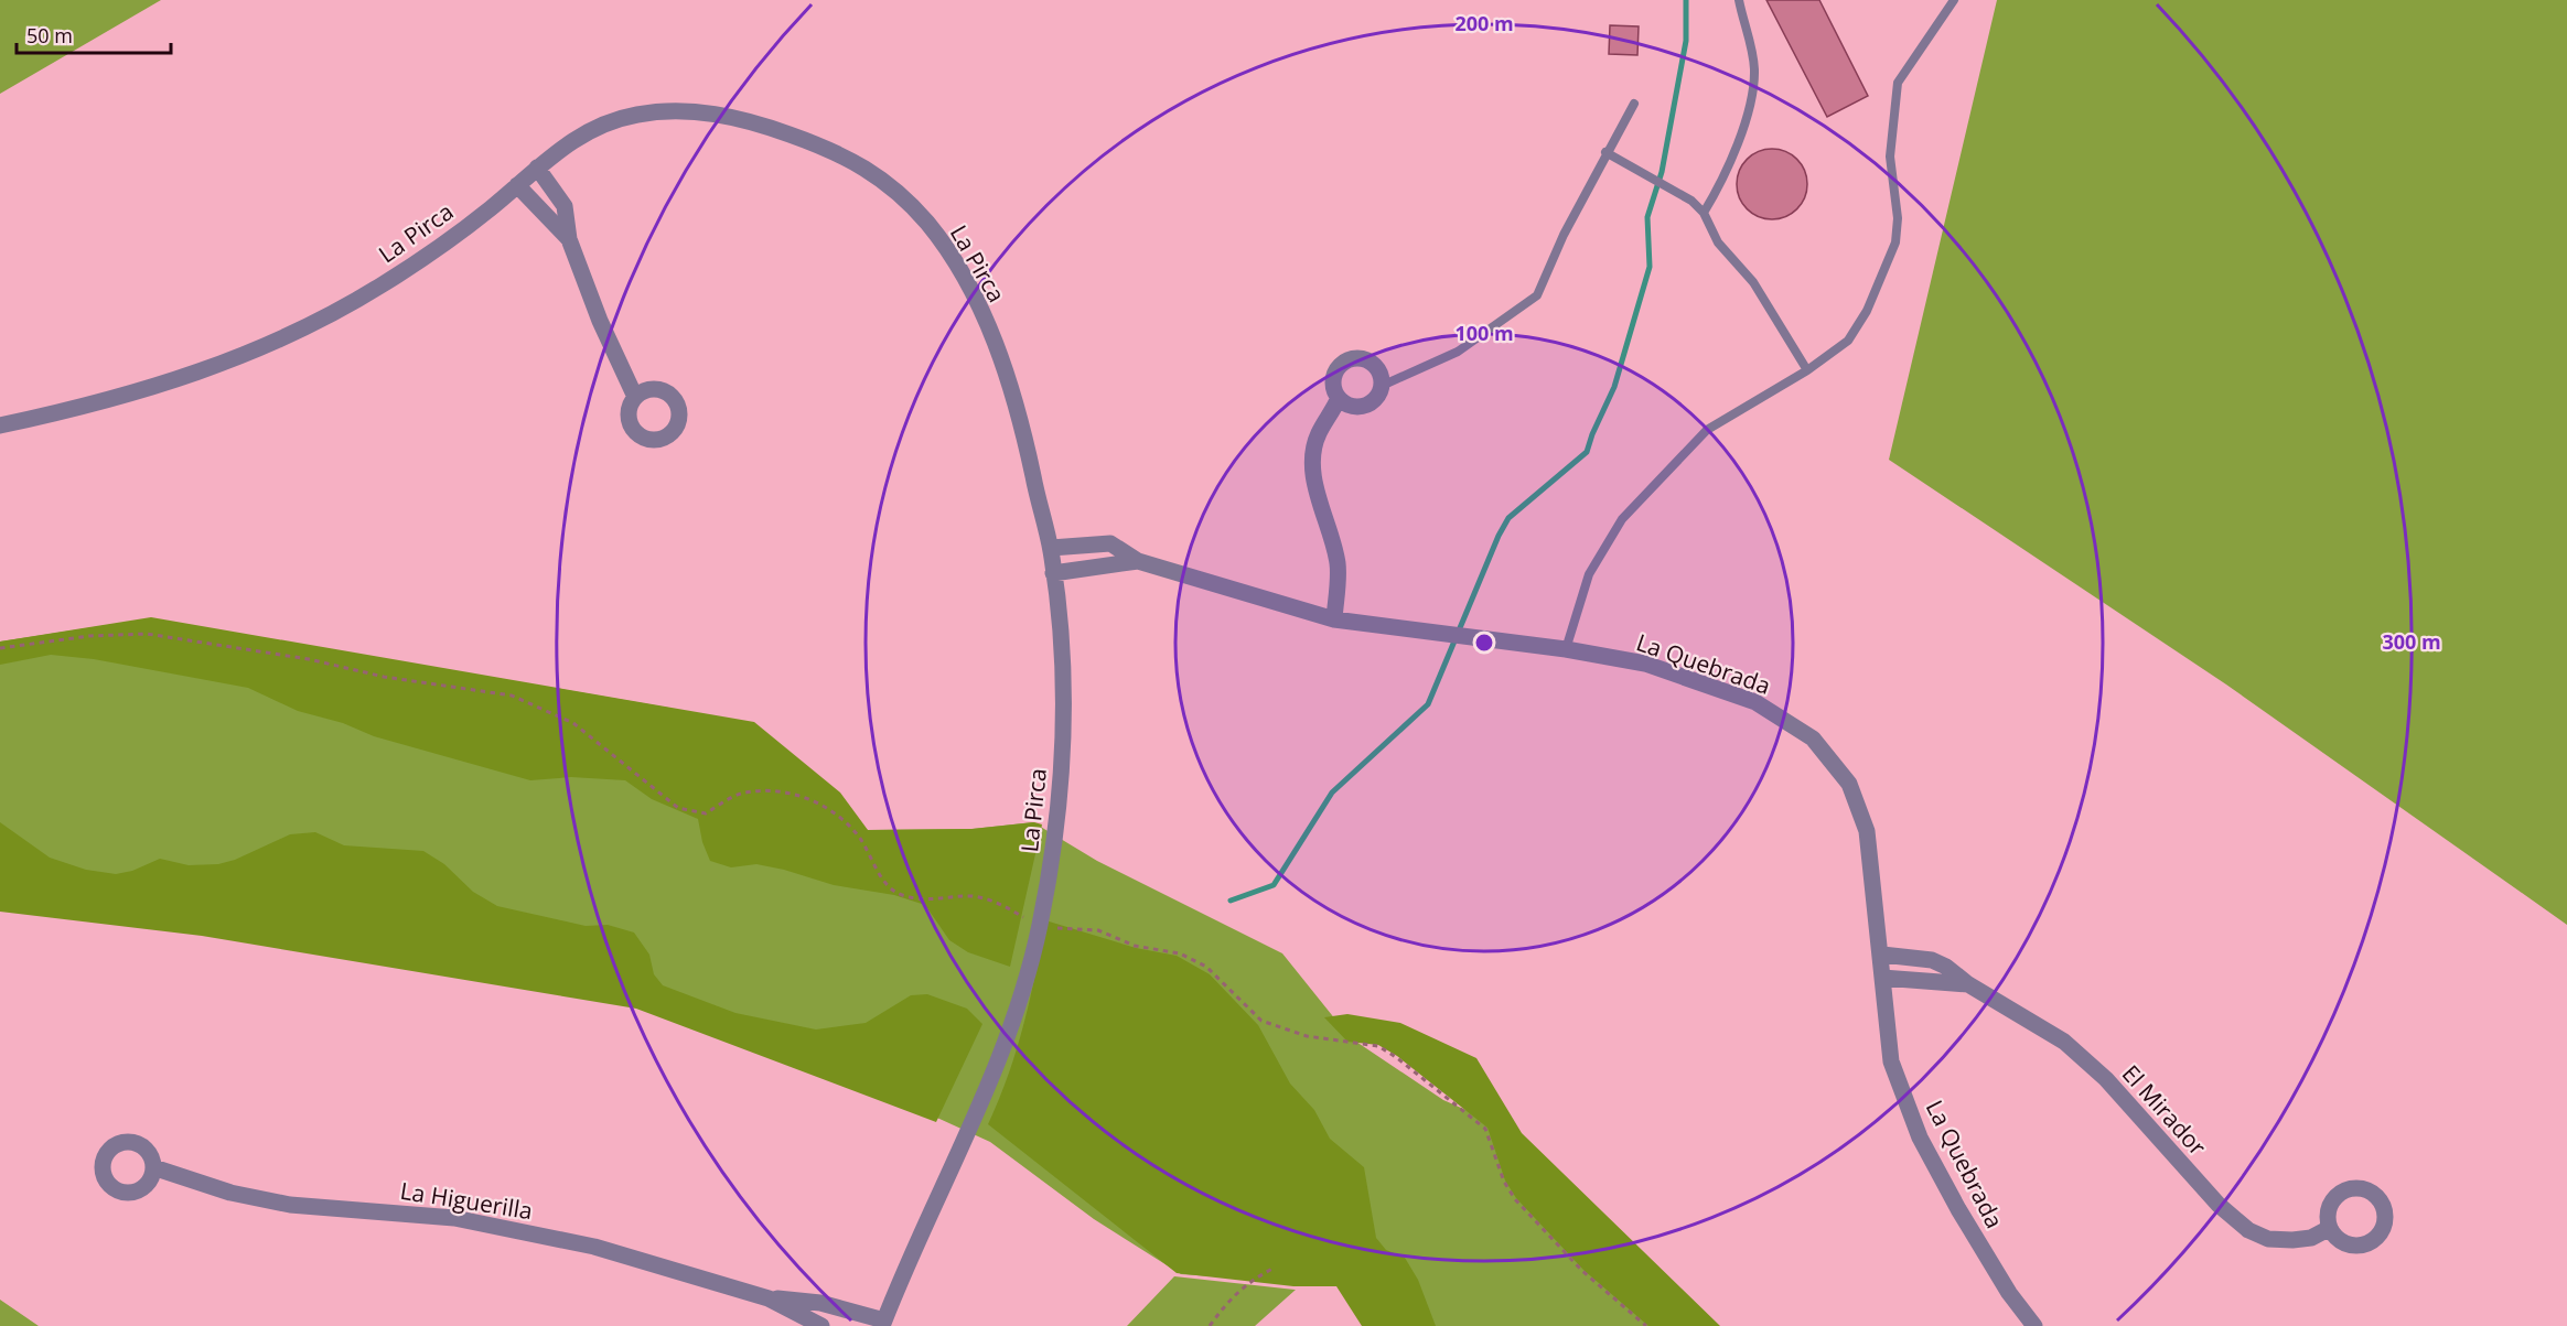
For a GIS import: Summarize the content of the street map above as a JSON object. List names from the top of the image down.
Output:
{
  "streets": {
    "street": [
      "La Pirca",
      "La Quebrada",
      "El Mirador",
      "La Higuerilla"
    ]
  },
  "crossings": [
    ["La Pirca", "La Quebrada"],
    ["La Pirca", "La Higuerilla"],
    ["La Quebrada", "El Mirador"]
  ],
  "scale_bar": "50 m",
  "rings": ["200 m", "100 m", "300 m"]
}
